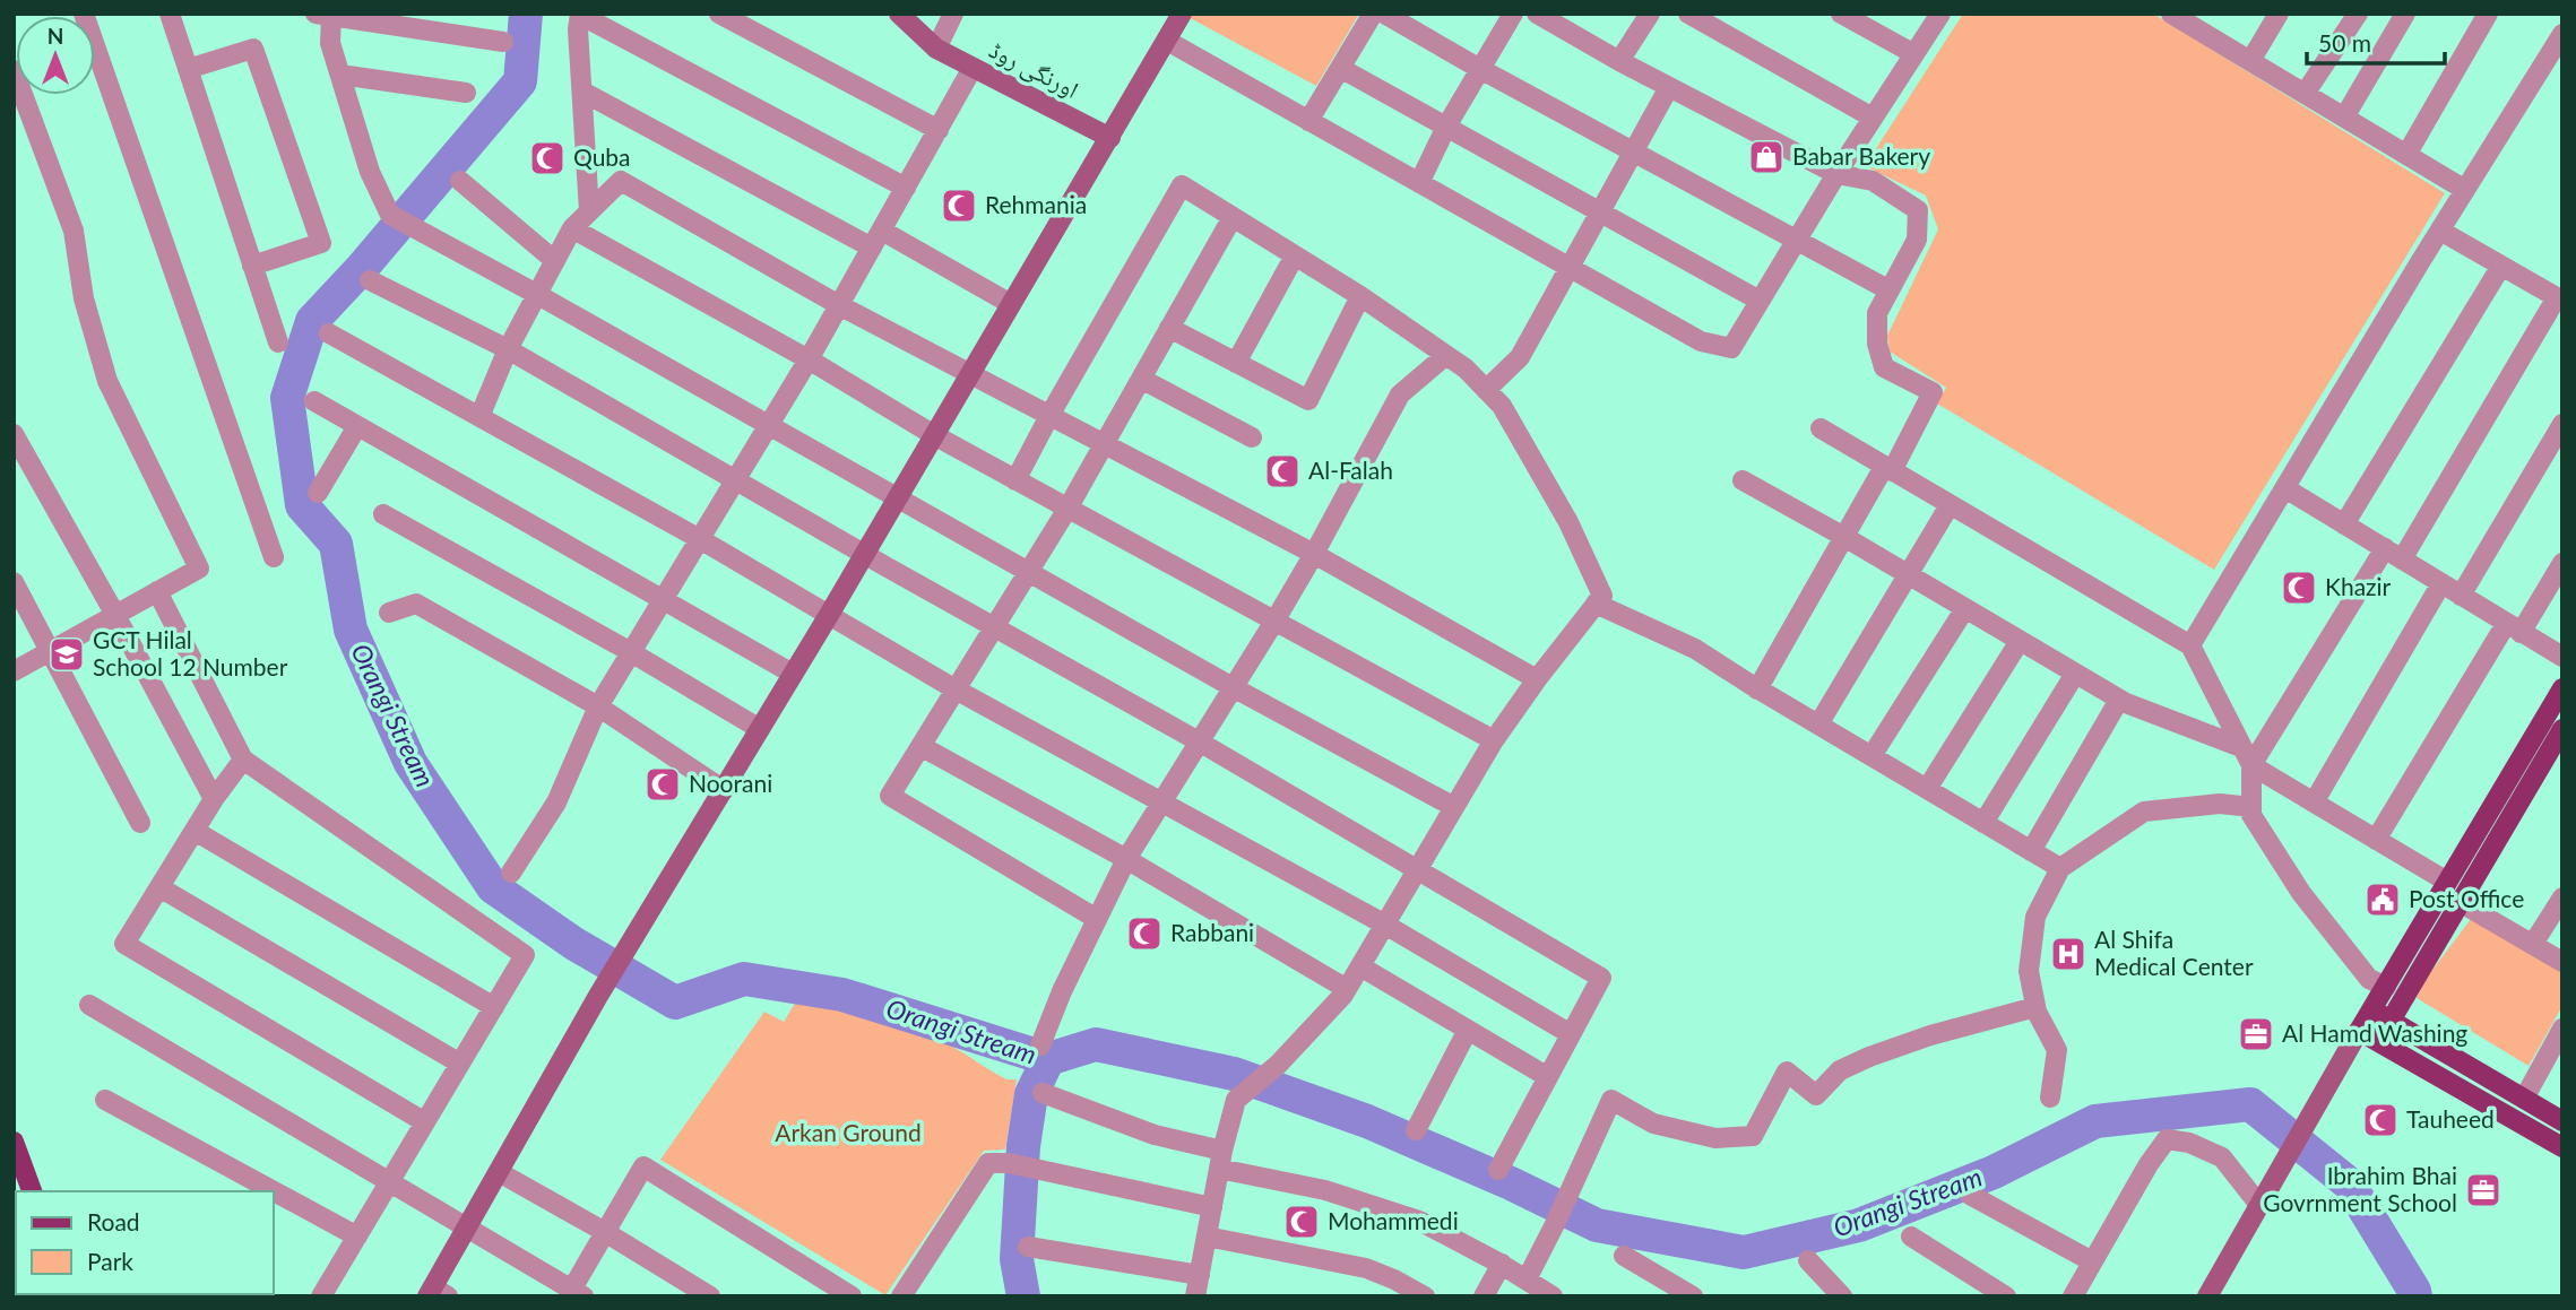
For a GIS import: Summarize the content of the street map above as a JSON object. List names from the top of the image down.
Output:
{
  "streets": {
    "main road": ["اورنگی روڈ"]
  },
  "water": ["Orangi Stream"],
  "parks": ["Arkan Ground"],
  "places": {
    "shop": ["Babar Bakery"],
    "mosque": [
      "Quba",
      "Rehmania",
      "Al-Falah",
      "Khazir",
      "Noorani",
      "Rabbani",
      "Tauheed",
      "Mohammedi"
    ],
    "school or university": ["GCT Hilal School 12 Number"],
    "public building": ["Post Office"],
    "hospital": ["Al Shifa Medical Center"],
    "office": ["Al Hamd Washing", "Ibrahim Bhai Govrnment School"]
  },
  "legend": ["Road", "Park"],
  "scale_bar": "50 m",
  "north": "top"
}
